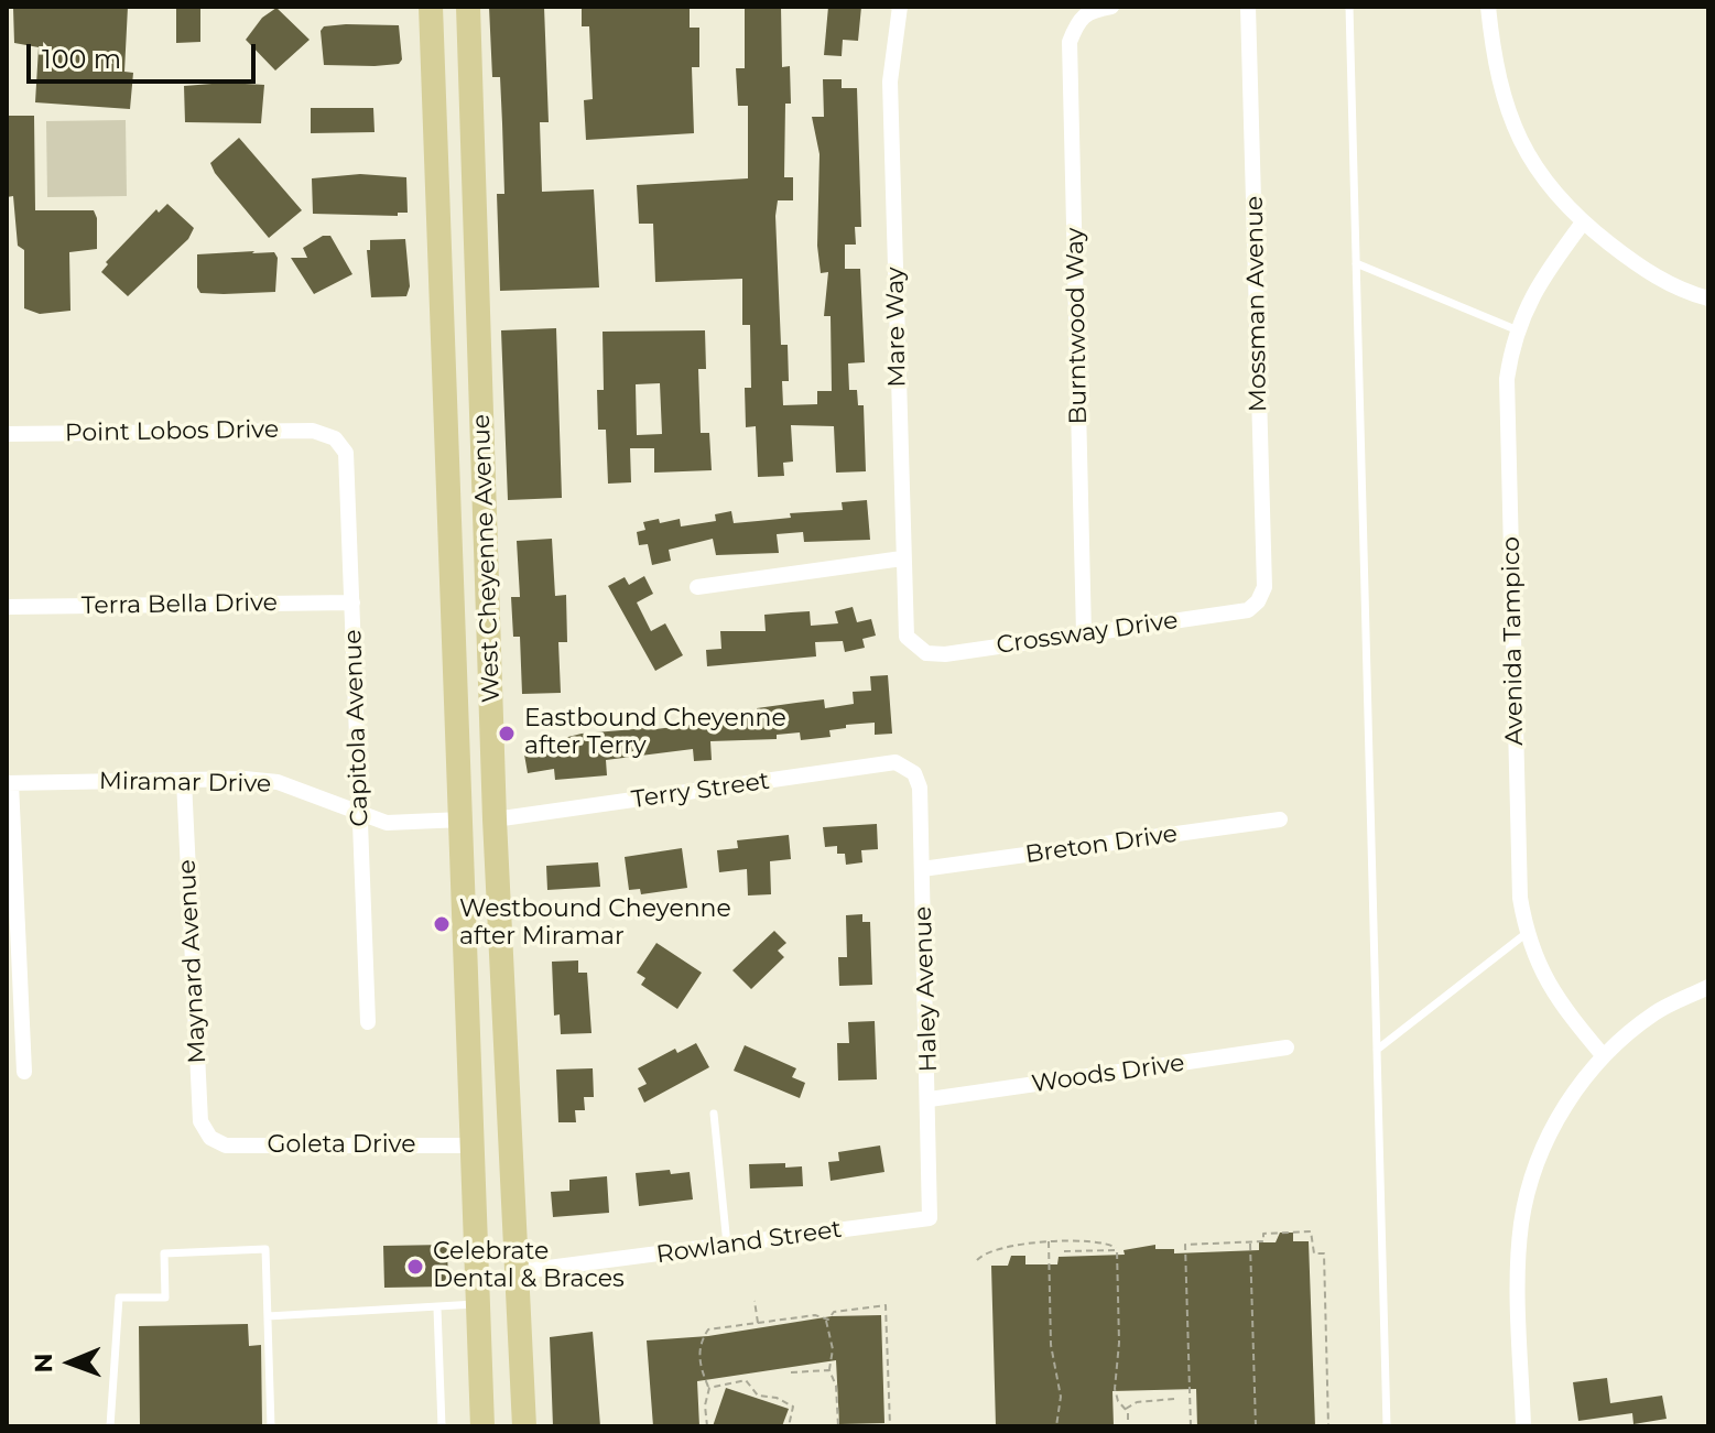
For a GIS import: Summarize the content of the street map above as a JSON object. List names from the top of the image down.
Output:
{
  "streets": {
    "main road": ["West Cheyenne Avenue"],
    "street": [
      "Mossman Avenue",
      "Burntwood Way",
      "Mare Way",
      "Point Lobos Drive",
      "Terra Bella Drive",
      "Crossway Drive",
      "Avenida Tampico",
      "Capitola Avenue",
      "Miramar Drive",
      "Terry Street",
      "Breton Drive",
      "Maynard Avenue",
      "Haley Avenue",
      "Woods Drive",
      "Goleta Drive",
      "Rowland Street"
    ]
  },
  "crossings": [
    ["Mossman Avenue", "Crossway Drive"],
    ["Burntwood Way", "Crossway Drive"],
    ["Mare Way", "Crossway Drive"],
    ["Point Lobos Drive", "Capitola Avenue"],
    ["West Cheyenne Avenue", "Miramar Drive"],
    ["West Cheyenne Avenue", "Terry Street"],
    ["West Cheyenne Avenue", "Goleta Drive"],
    ["West Cheyenne Avenue", "Rowland Street"],
    ["Terra Bella Drive", "Capitola Avenue"],
    ["Capitola Avenue", "Miramar Drive"],
    ["Miramar Drive", "Maynard Avenue"],
    ["Terry Street", "Haley Avenue"],
    ["Breton Drive", "Haley Avenue"],
    ["Maynard Avenue", "Goleta Drive"],
    ["Haley Avenue", "Woods Drive"],
    ["Haley Avenue", "Rowland Street"]
  ],
  "places": ["Eastbound Cheyenne after Terry", "Westbound Cheyenne after Miramar", "Celebrate Dental & Braces"],
  "scale_bar": "100 m",
  "north": "left"
}
